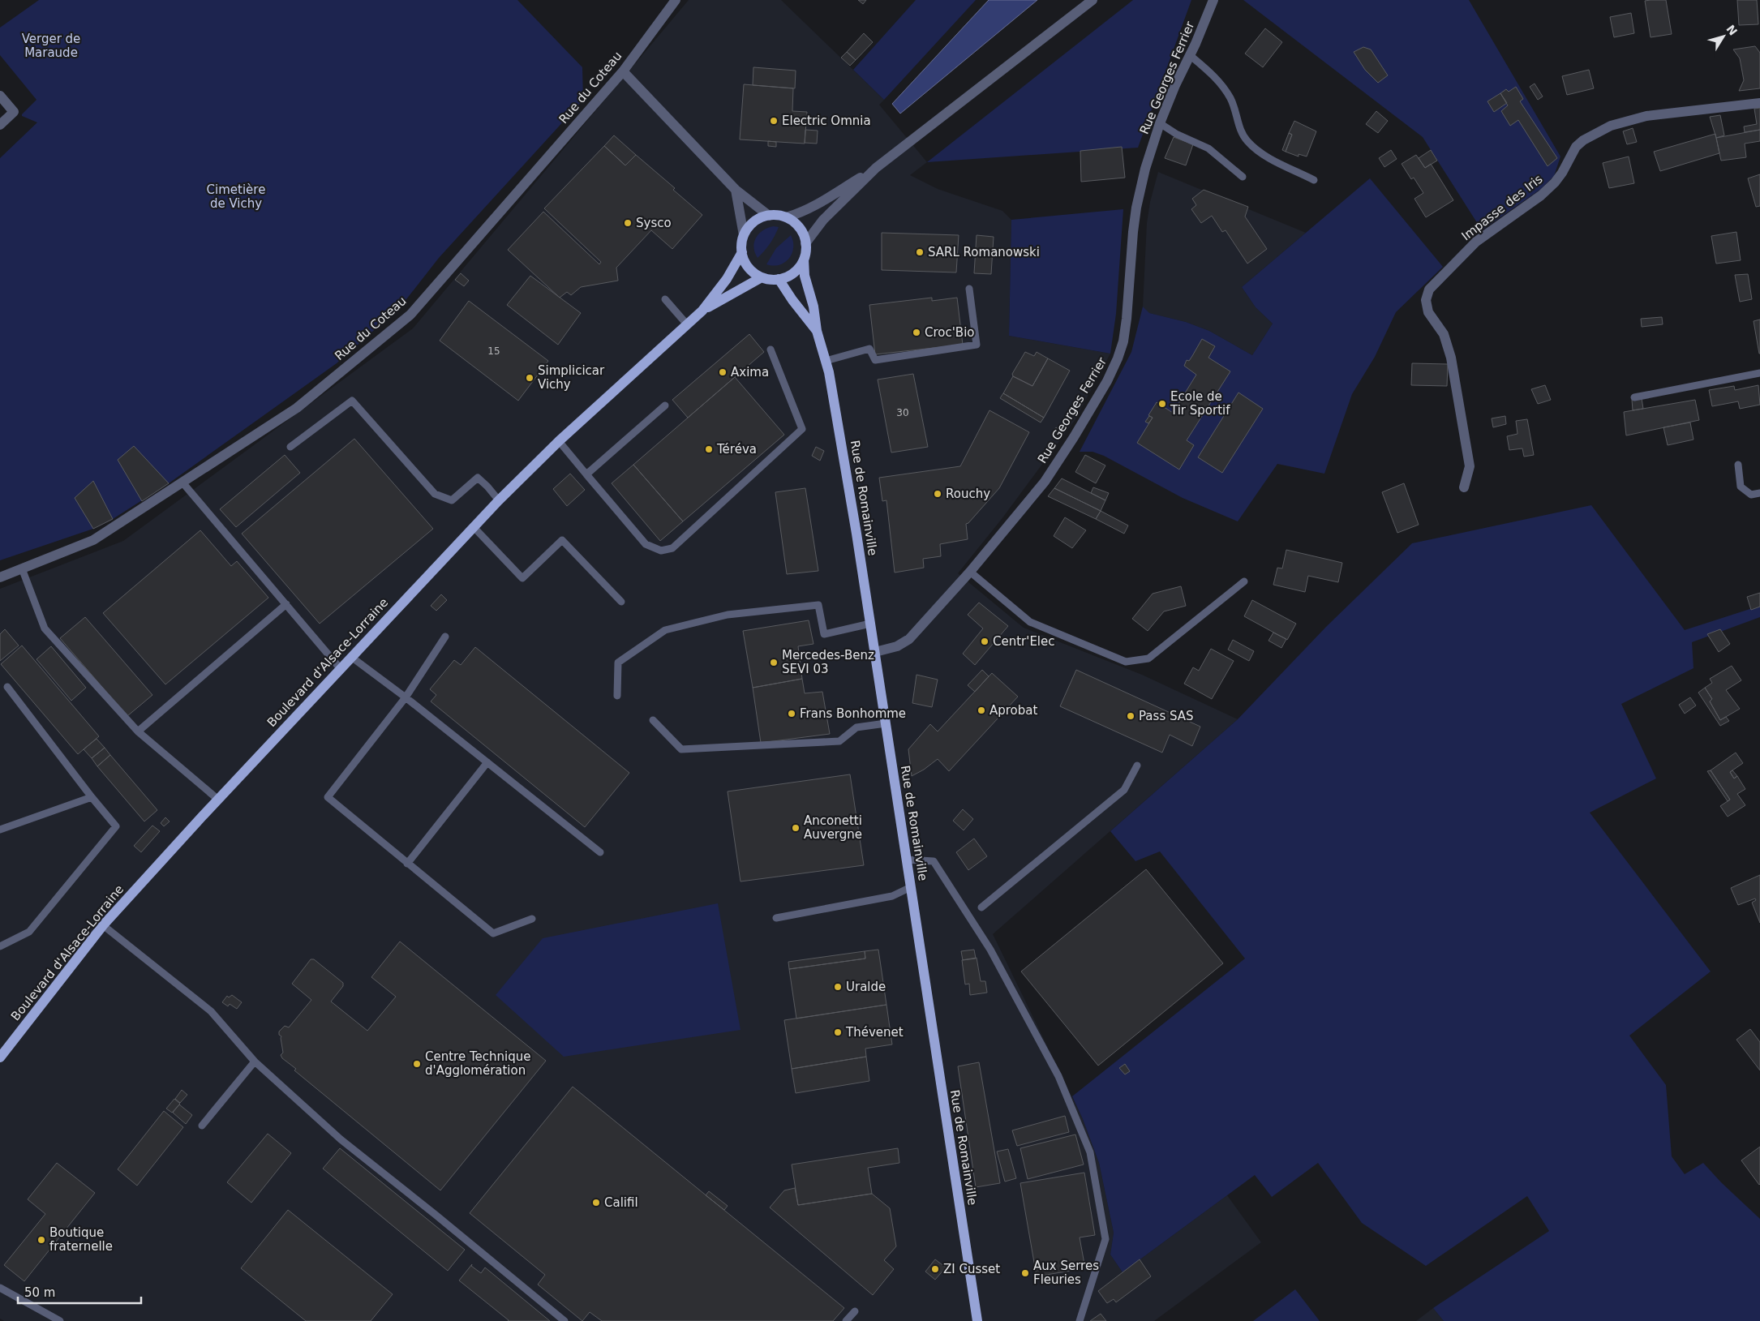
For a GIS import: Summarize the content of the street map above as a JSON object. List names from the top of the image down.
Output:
{
  "streets": {
    "main road": ["Rue de Romainville", "Boulevard d'Alsace-Lorraine"],
    "street": ["Rue Georges Ferrier", "Rue du Coteau", "Impasse des Iris"]
  },
  "crossings": [
    ["Rue Georges Ferrier", "Rue de Romainville"],
    ["Rue de Romainville", "Boulevard d'Alsace-Lorraine"]
  ],
  "parks": ["Verger de Maraude", "Cimetière de Vichy"],
  "places": [
    "Electric Omnia",
    "Sysco",
    "SARL Romanowski",
    "Croc'Bio",
    "Axima",
    "Simplicicar Vichy",
    "Ecole de Tir Sportif",
    "Téréva",
    "Rouchy",
    "Centr'Elec",
    "Mercedes-Benz SEVI 03",
    "Aprobat",
    "Frans Bonhomme",
    "Pass SAS",
    "Anconetti Auvergne",
    "Uralde",
    "Thévenet",
    "Centre Technique d'Agglomération",
    "Califil",
    "Boutique fraternelle",
    "ZI Cusset",
    "Aux Serres Fleuries"
  ],
  "house_numbers": ["15", "30"],
  "scale_bar": "50 m",
  "north": "top right"
}
